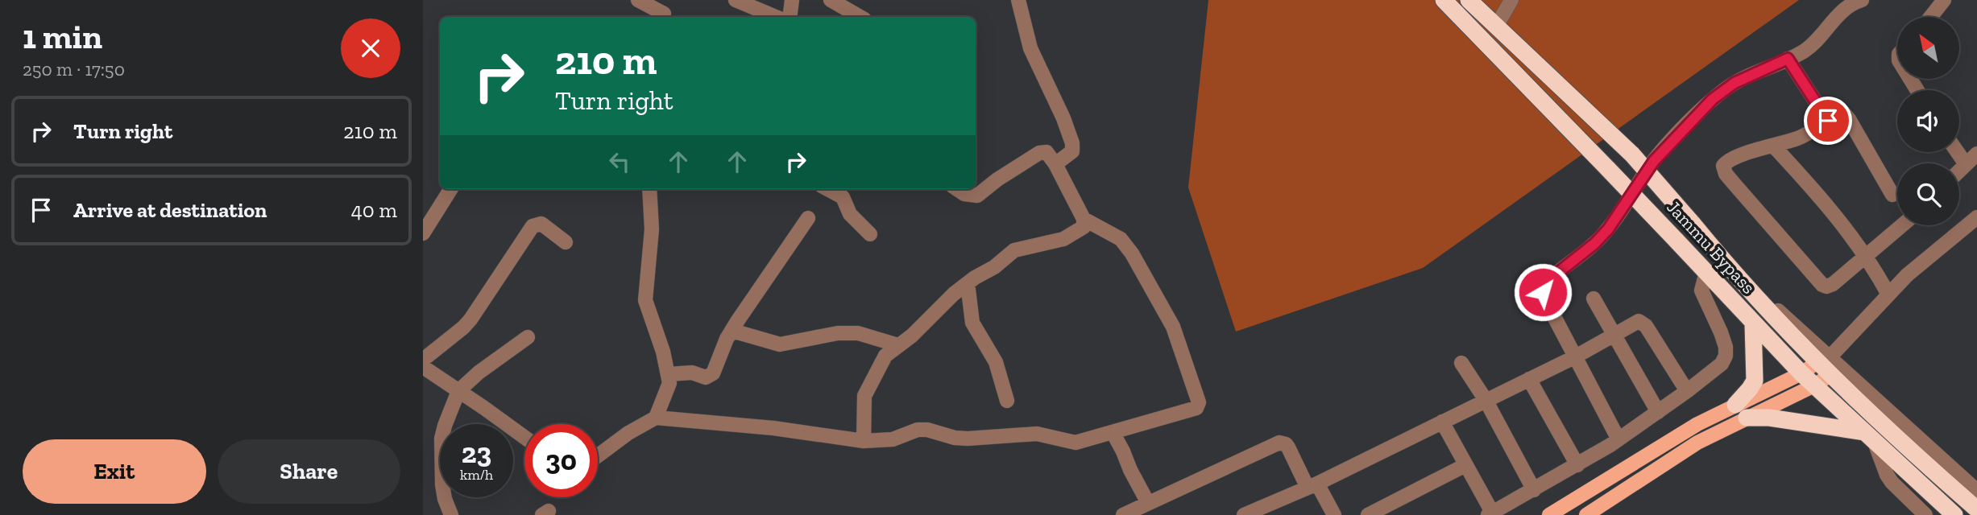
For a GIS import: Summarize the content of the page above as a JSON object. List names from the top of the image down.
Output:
{
  "streets": {
    "highway": ["Jammu Bypass"]
  },
  "north": "top left",
  "page": {
    "heading": ["1 min", "250 m · 17:50"],
    "turn": ["210 m", "Turn right"],
    "list": [
      {
        "name": "Turn right",
        "value": "210 m"
      },
      {
        "name": "Arrive at destination",
        "value": "40 m"
      }
    ],
    "speed": "23 km/h",
    "limit": "30",
    "buttons": ["Exit", "Share"]
  }
}
